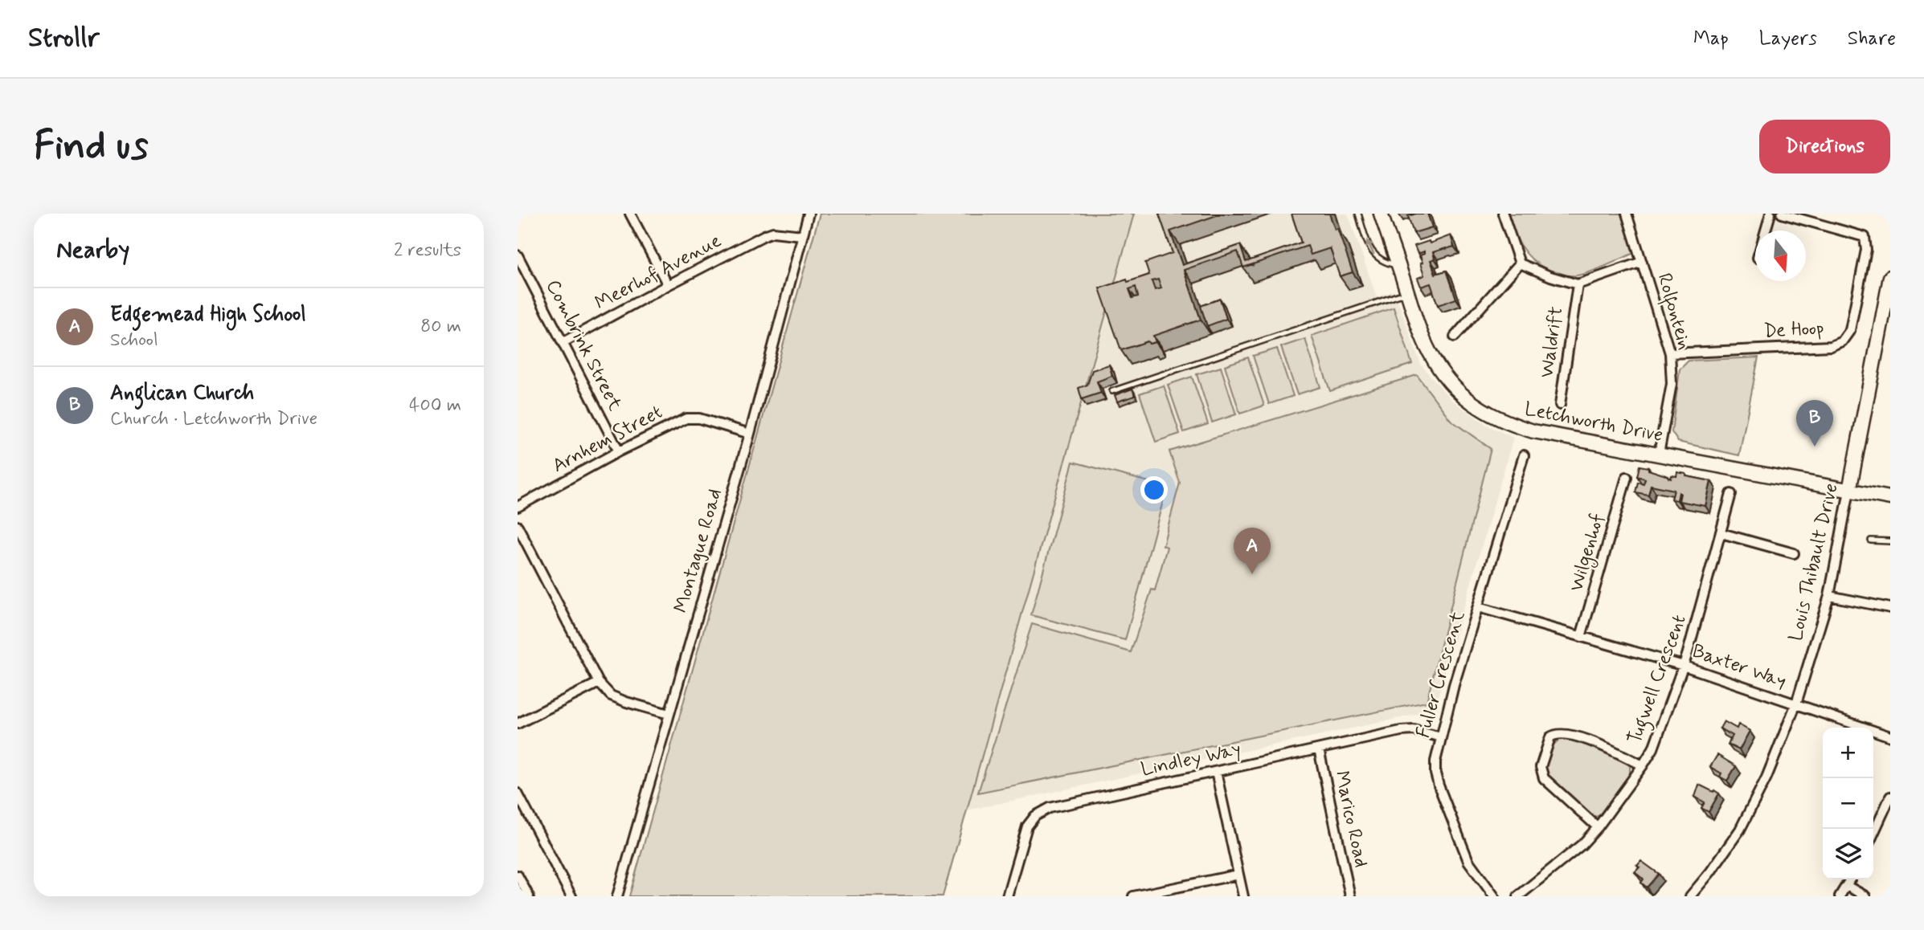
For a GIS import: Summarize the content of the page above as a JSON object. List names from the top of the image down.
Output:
{
  "streets": {
    "street": [
      "Meerhof Avenue",
      "Rolfontein",
      "De Hoop",
      "Waldrift",
      "Combrink Street",
      "Letchworth Drive",
      "Arnhem Street",
      "Montague Road",
      "Wilgenhof",
      "Louis Thibault Drive",
      "Baxter Way",
      "Fuller Crescent",
      "Tugwell Crescent",
      "Lindley Way",
      "Marico Road"
    ]
  },
  "crossings": [
    ["Meerhof Avenue", "Combrink Street"],
    ["Meerhof Avenue", "Montague Road"],
    ["Rolfontein", "De Hoop"],
    ["Rolfontein", "Letchworth Drive"],
    ["Combrink Street", "Arnhem Street"],
    ["Letchworth Drive", "Louis Thibault Drive"],
    ["Arnhem Street", "Montague Road"],
    ["Wilgenhof", "Baxter Way"],
    ["Louis Thibault Drive", "Baxter Way"],
    ["Baxter Way", "Fuller Crescent"],
    ["Baxter Way", "Tugwell Crescent"],
    ["Fuller Crescent", "Lindley Way"],
    ["Lindley Way", "Marico Road"]
  ],
  "north": "bottom",
  "page": {
    "header": "Strollr",
    "nav": ["Map", "Layers", "Share"],
    "buttons": "Directions",
    "title": "Find us",
    "heading": ["Nearby", "2 results"],
    "list": [
      {
        "mark": "A",
        "name": "Edgemead High School",
        "note": "School",
        "value": "80 m"
      },
      {
        "mark": "B",
        "name": "Anglican Church",
        "note": "Church · Letchworth Drive",
        "value": "400 m"
      }
    ],
    "pins": ["B", "A"],
    "map_buttons": ["+", "−"]
  }
}
